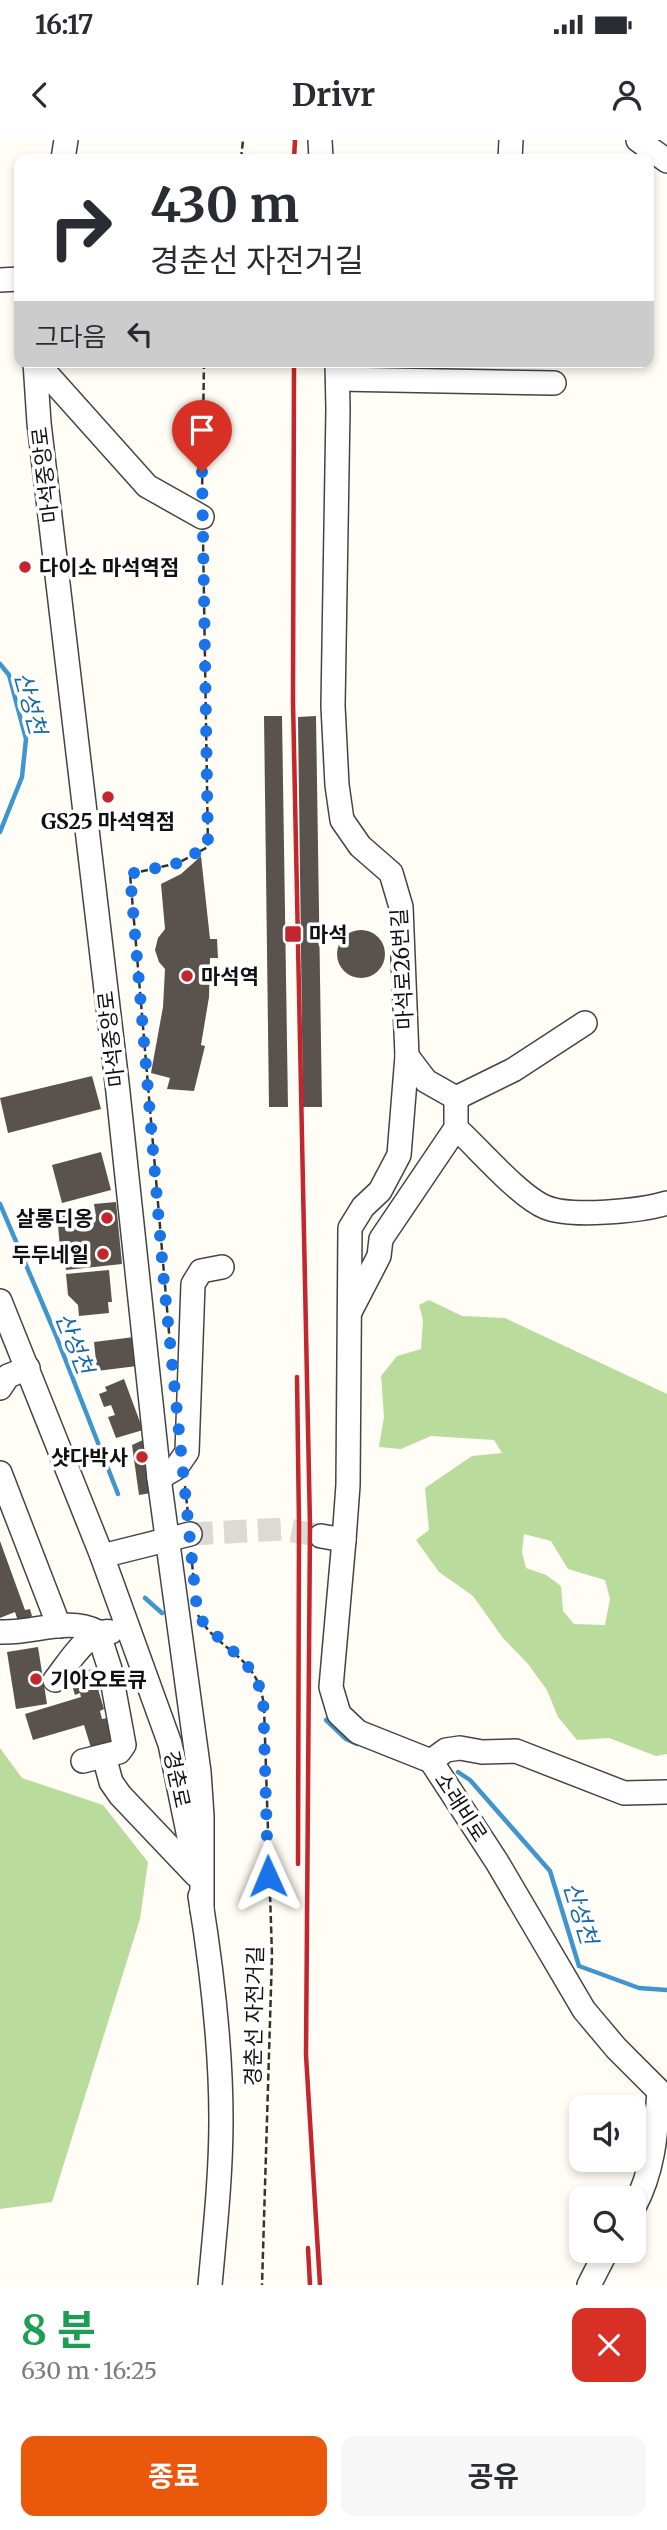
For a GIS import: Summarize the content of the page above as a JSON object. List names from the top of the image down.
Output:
{
  "streets": {
    "street": [
      "마석중앙로",
      "마석로26번길",
      "경춘로",
      "소래비로"
    ],
    "path": ["경춘선 자전거길"]
  },
  "crossings": [
    ["마석중앙로", "경춘로"],
    ["마석로26번길", "소래비로"]
  ],
  "water": ["산성천"],
  "places": {
    "other": [
      "다이소 마석역점",
      "GS25 마석역점",
      "마석역",
      "살롱디옹",
      "두두네일",
      "샷다박사",
      "기아오토큐"
    ],
    "transit": ["마석"]
  },
  "page": {
    "status": "16:17",
    "header": "Drivr",
    "turn": ["430 m", "경춘선 자전거길"],
    "then": "그다음",
    "heading": ["8 분", "630 m · 16:25"],
    "buttons": ["종료", "공유"]
  }
}
